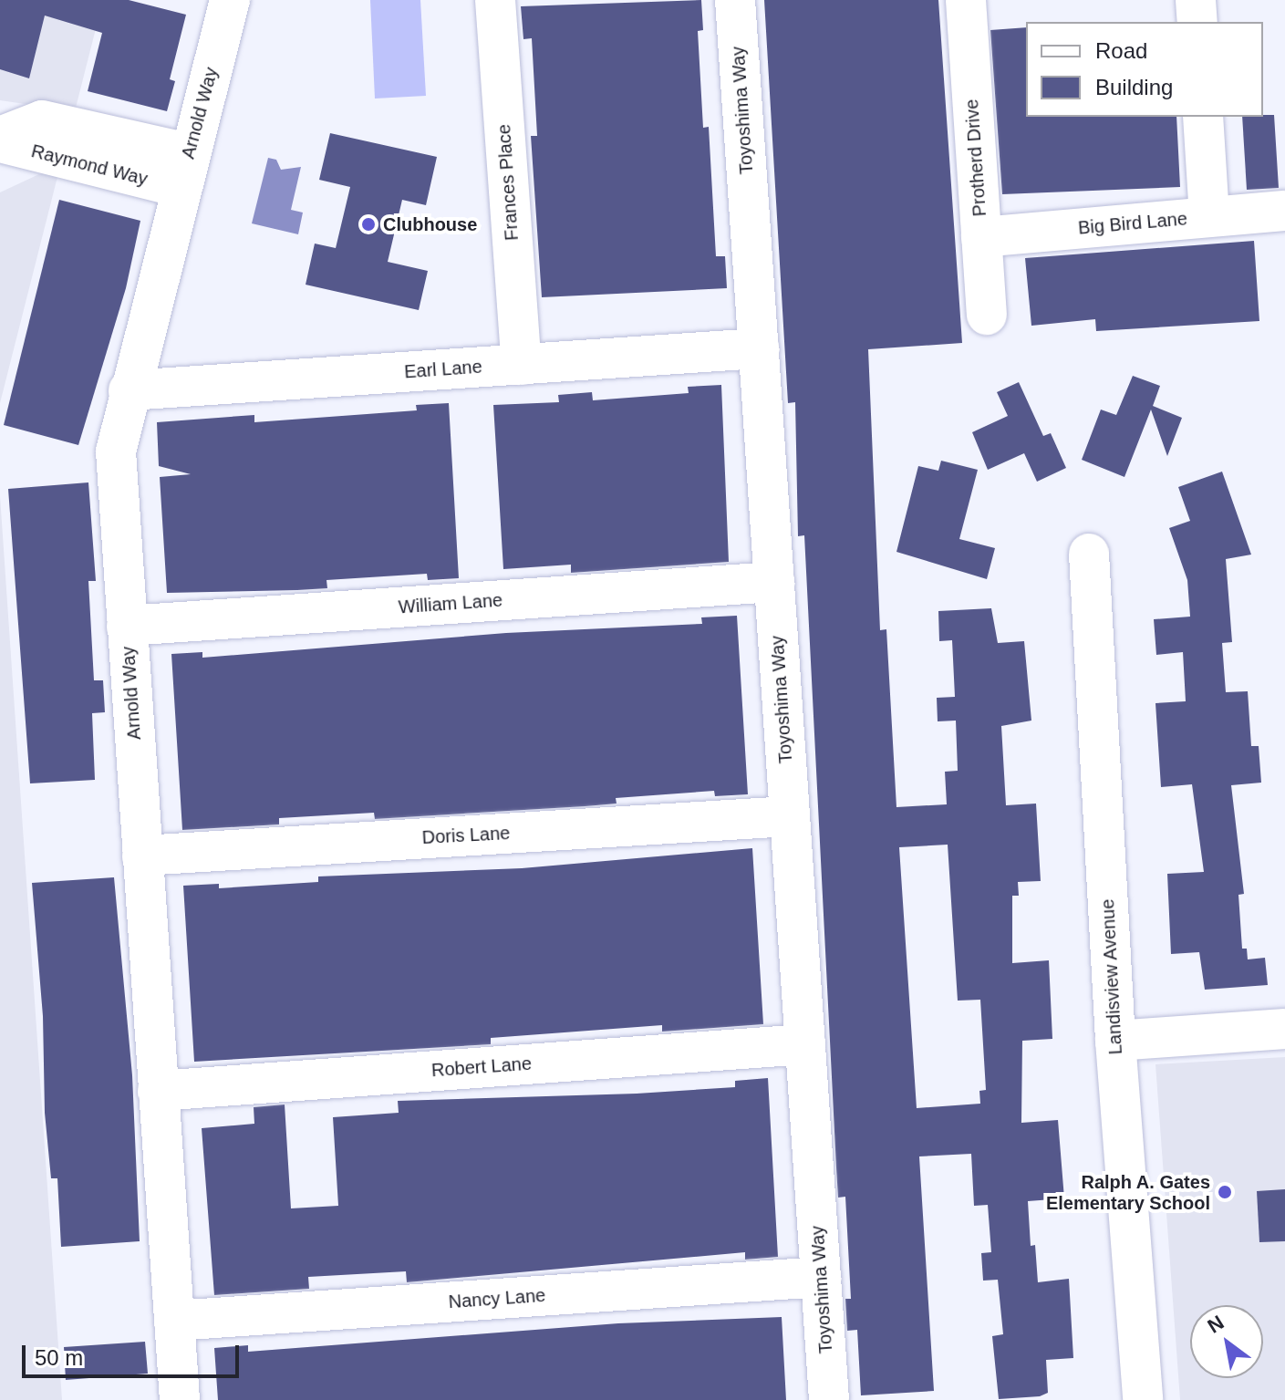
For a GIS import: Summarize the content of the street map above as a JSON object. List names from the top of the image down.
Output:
{
  "streets": {
    "street": [
      "Toyoshima Way",
      "Arnold Way",
      "Protherd Drive",
      "Raymond Way",
      "Frances Place",
      "Big Bird Lane",
      "Earl Lane",
      "William Lane",
      "Doris Lane",
      "Landisview Avenue",
      "Robert Lane",
      "Nancy Lane"
    ]
  },
  "crossings": [
    ["Toyoshima Way", "Earl Lane"],
    ["Toyoshima Way", "William Lane"],
    ["Toyoshima Way", "Doris Lane"],
    ["Toyoshima Way", "Robert Lane"],
    ["Toyoshima Way", "Nancy Lane"],
    ["Arnold Way", "Raymond Way"],
    ["Arnold Way", "Earl Lane"],
    ["Arnold Way", "William Lane"],
    ["Arnold Way", "Doris Lane"],
    ["Arnold Way", "Robert Lane"],
    ["Arnold Way", "Nancy Lane"],
    ["Protherd Drive", "Big Bird Lane"],
    ["Frances Place", "Earl Lane"]
  ],
  "places": ["Clubhouse", "Ralph A. Gates Elementary School"],
  "legend": ["Road", "Building"],
  "scale_bar": "50 m",
  "north": "top left"
}
